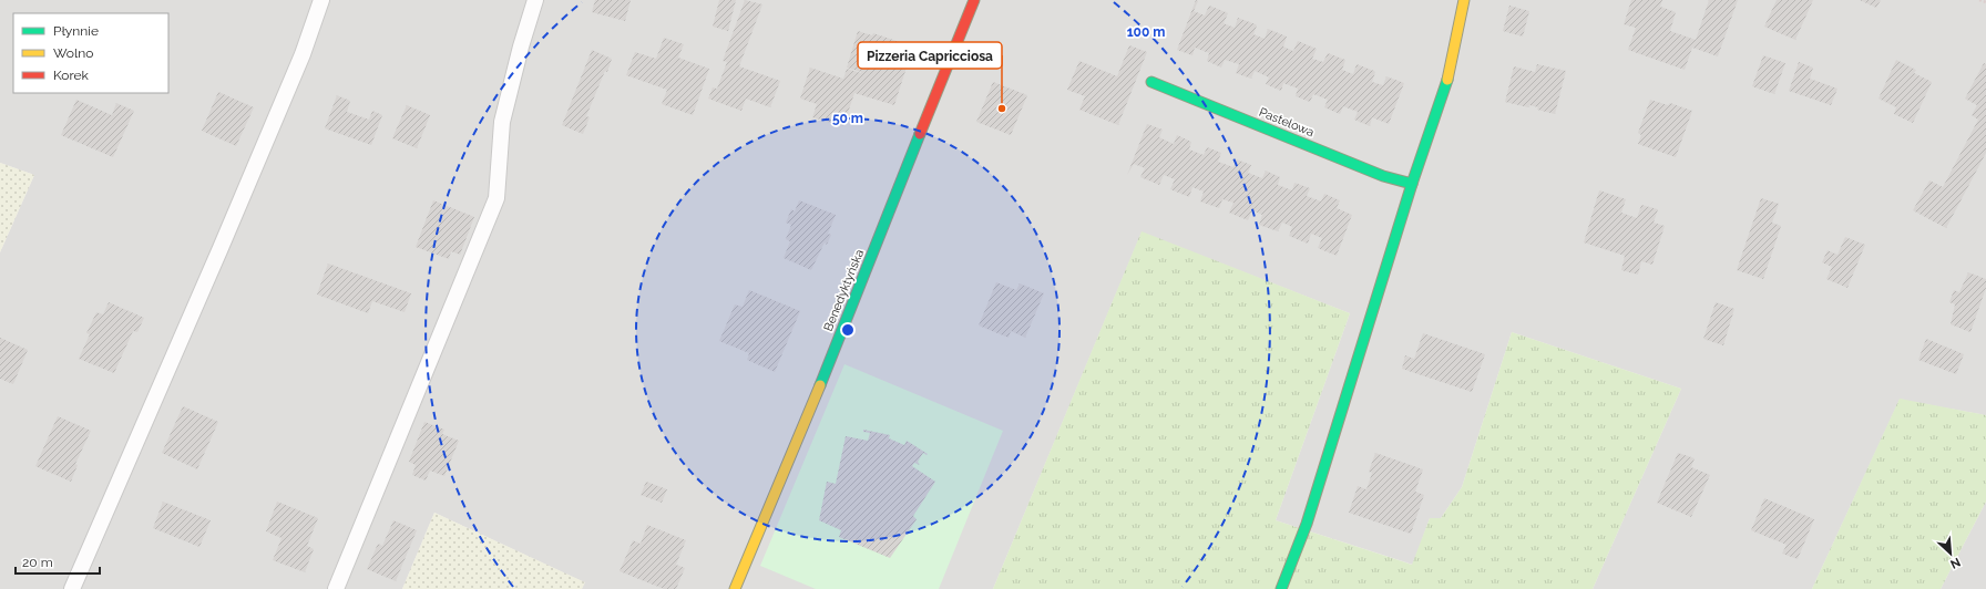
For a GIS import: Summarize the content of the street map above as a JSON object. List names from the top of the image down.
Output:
{
  "streets": {
    "street": ["Pastelowa", "Benedyktyńska"]
  },
  "places": ["Pizzeria Capricciosa"],
  "legend": ["Płynnie", "Wolno", "Korek"],
  "scale_bar": "20 m",
  "north": "bottom right",
  "rings": ["100 m", "50 m"]
}
